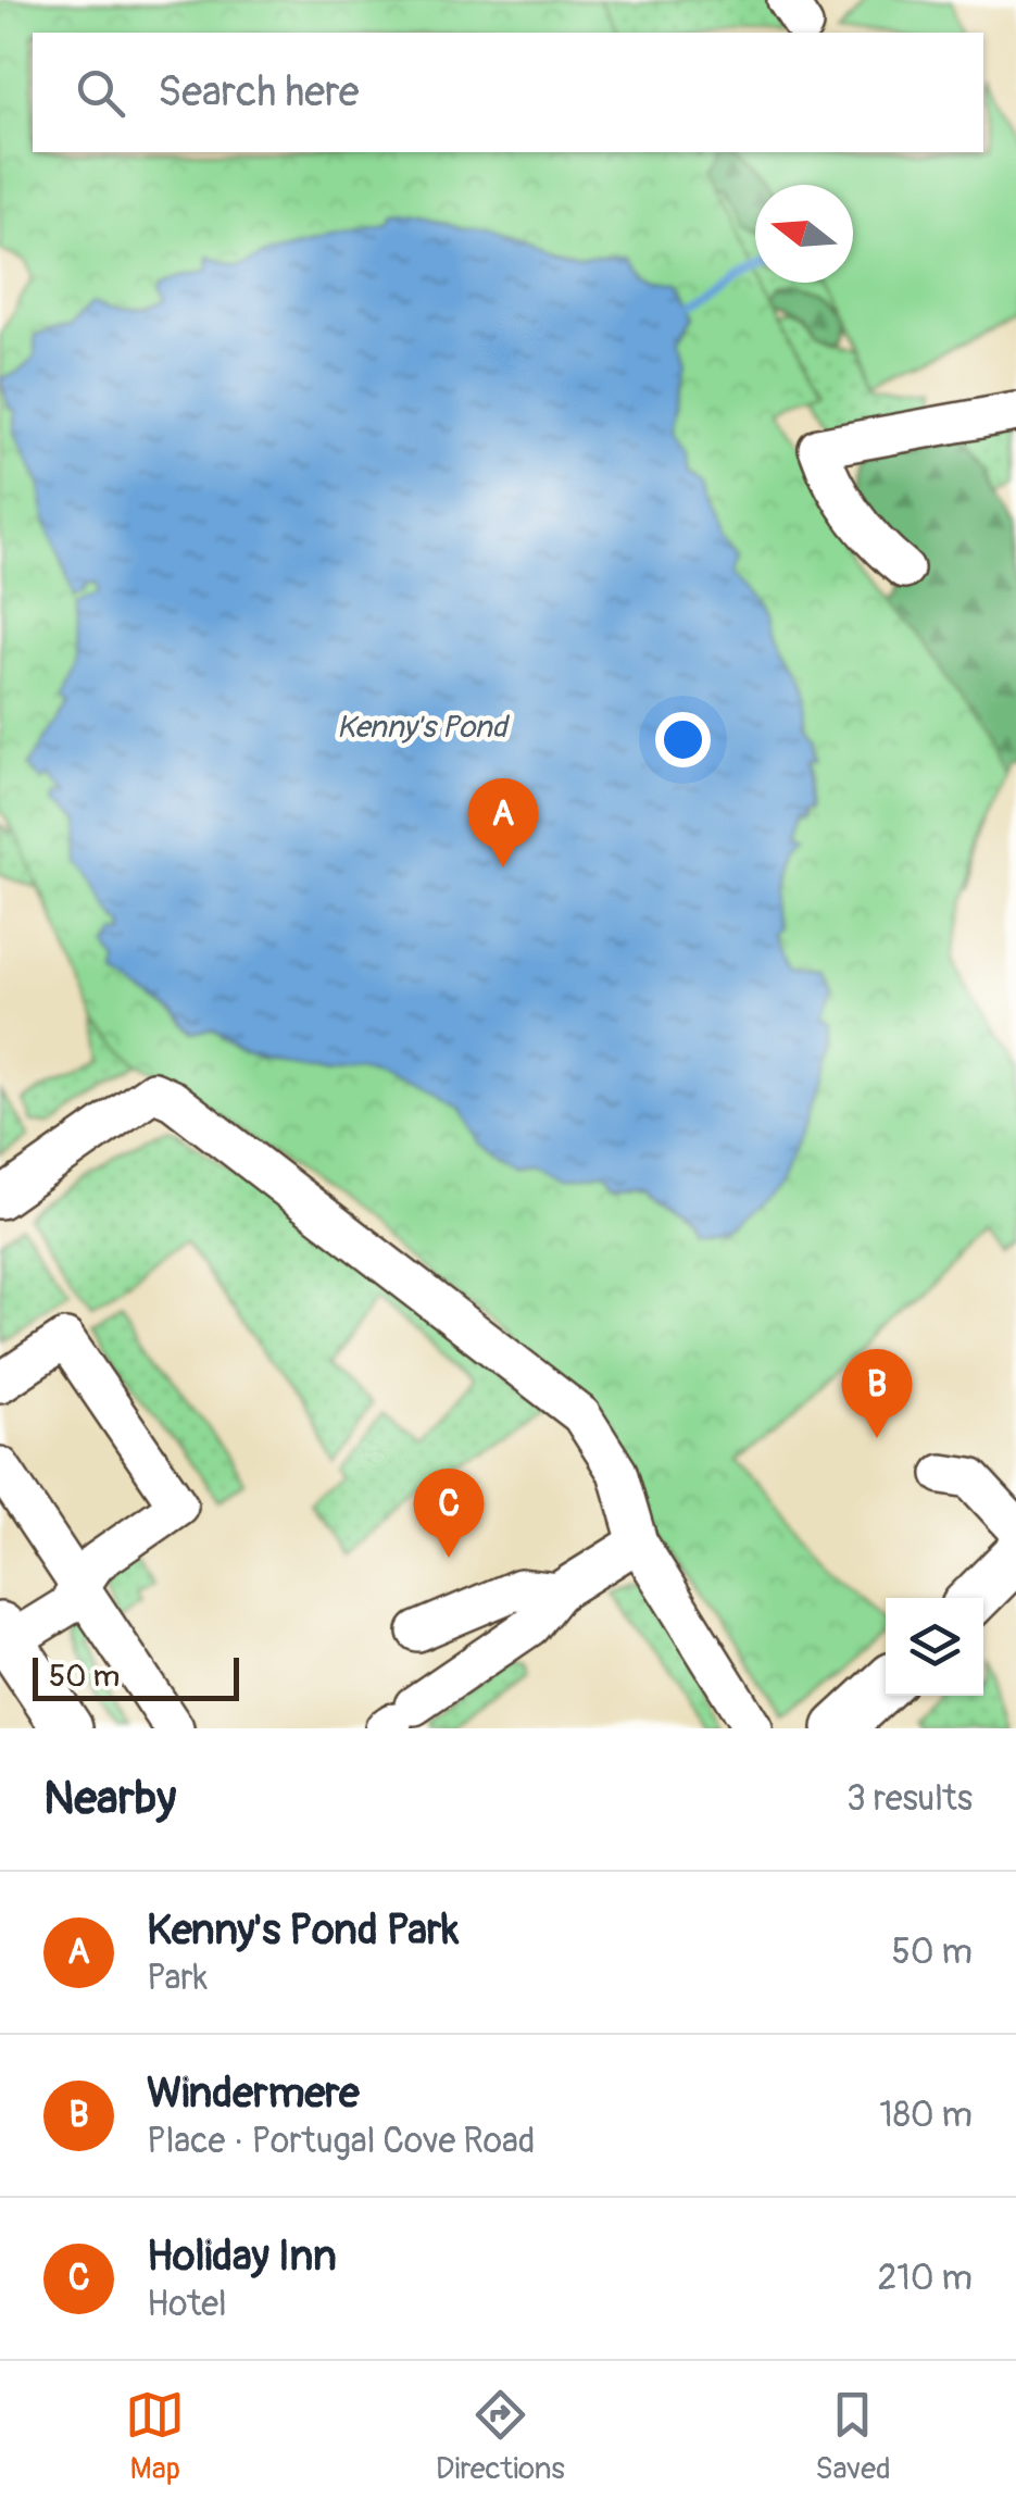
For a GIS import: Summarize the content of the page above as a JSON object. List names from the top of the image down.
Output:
{
  "water": ["Kenny's Pond"],
  "scale_bar": "50 m",
  "north": "left",
  "page": {
    "search": "Search here",
    "pins": ["A", "B", "C"],
    "scale": "50 m",
    "heading": ["Nearby", "3 results"],
    "list": [
      {
        "mark": "A",
        "name": "Kenny's Pond Park",
        "note": "Park",
        "value": "50 m"
      },
      {
        "mark": "B",
        "name": "Windermere",
        "note": "Place · Portugal Cove Road",
        "value": "180 m"
      },
      {
        "mark": "C",
        "name": "Holiday Inn",
        "note": "Hotel",
        "value": "210 m"
      }
    ],
    "nav": ["Map", "Directions", "Saved"]
  }
}
